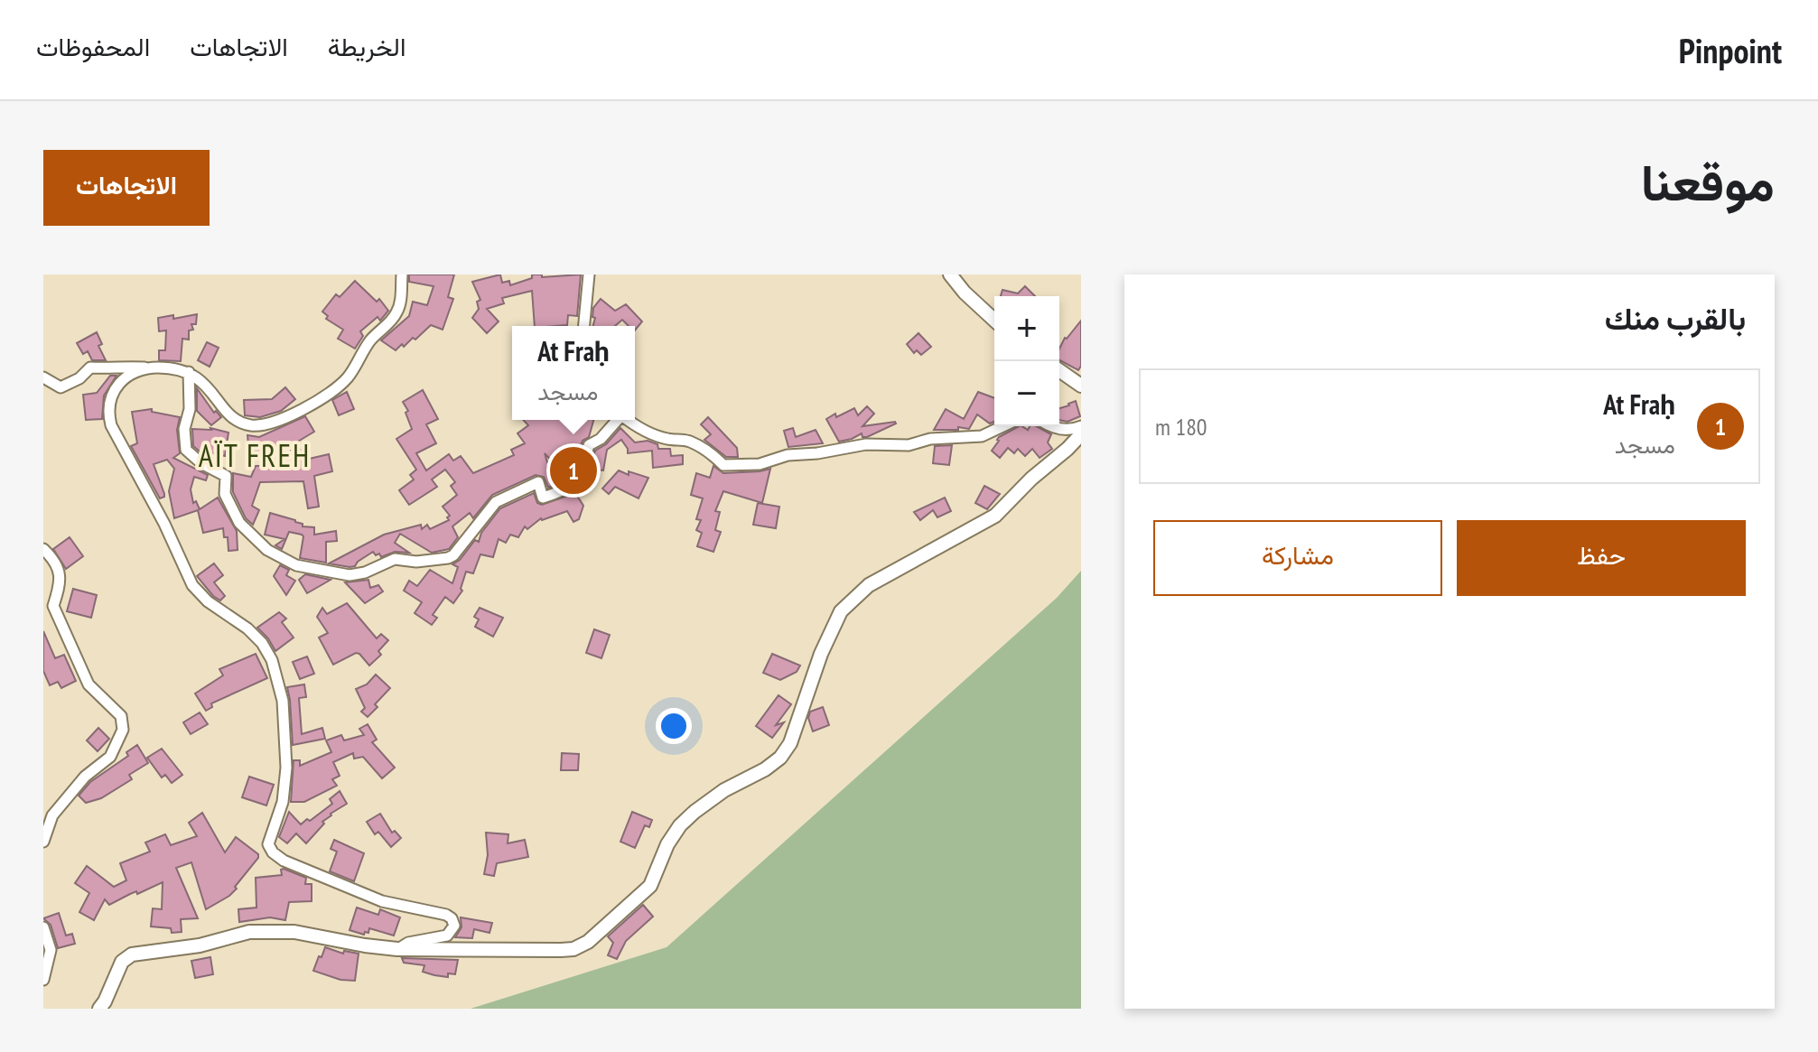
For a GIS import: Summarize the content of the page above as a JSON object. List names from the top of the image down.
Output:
{
  "districts": ["AÏT FREH"],
  "page": {
    "header": "Pinpoint",
    "nav": ["الخريطة", "الاتجاهات", "المحفوظات"],
    "title": "موقعنا",
    "buttons": [
      "الاتجاهات",
      ["حفظ", "مشاركة"]
    ],
    "heading": "بالقرب منك",
    "map_buttons": ["+", "−"],
    "popup": ["At Fraḥ", "مسجد"],
    "list": [
      {
        "mark": "1",
        "name": "At Fraḥ",
        "note": "مسجد",
        "value": "180 m"
      }
    ],
    "pins": "1"
  }
}
